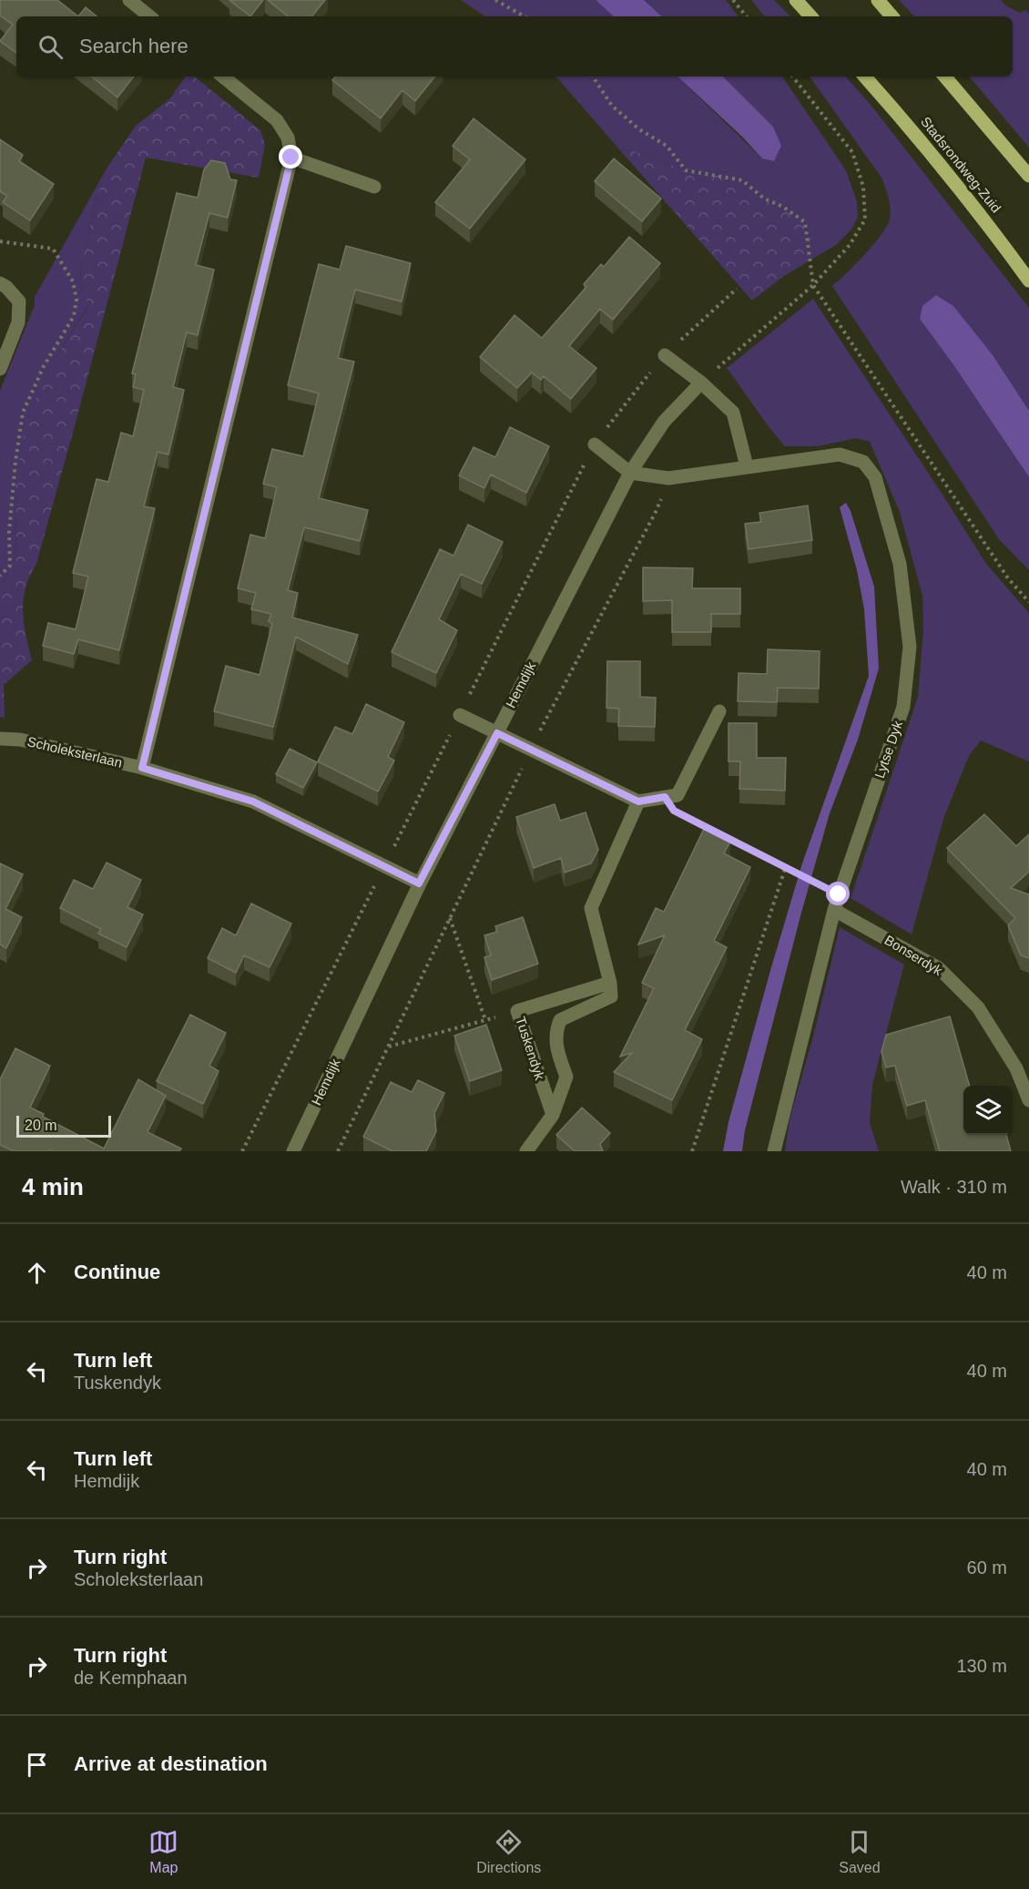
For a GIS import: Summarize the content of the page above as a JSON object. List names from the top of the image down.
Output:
{
  "streets": {
    "main road": ["Stadsrondweg-Zuid"],
    "street": [
      "Hemdijk",
      "Lytse Dyk",
      "Scholeksterlaan",
      "Bonserdyk",
      "Tuskendyk"
    ]
  },
  "crossings": [
    ["Hemdijk", "Lytse Dyk"],
    ["Hemdijk", "Scholeksterlaan"],
    ["Lytse Dyk", "Bonserdyk"]
  ],
  "scale_bar": "20 m",
  "page": {
    "search": "Search here",
    "scale": "20 m",
    "heading": ["4 min", "Walk · 310 m"],
    "list": [
      ["Continue", "40 m"],
      ["Turn left", "Tuskendyk", "40 m"],
      ["Turn left", "Hemdijk", "40 m"],
      ["Turn right", "Scholeksterlaan", "60 m"],
      ["Turn right", "de Kemphaan", "130 m"],
      "Arrive at destination"
    ],
    "nav": ["Map", "Directions", "Saved"]
  }
}
